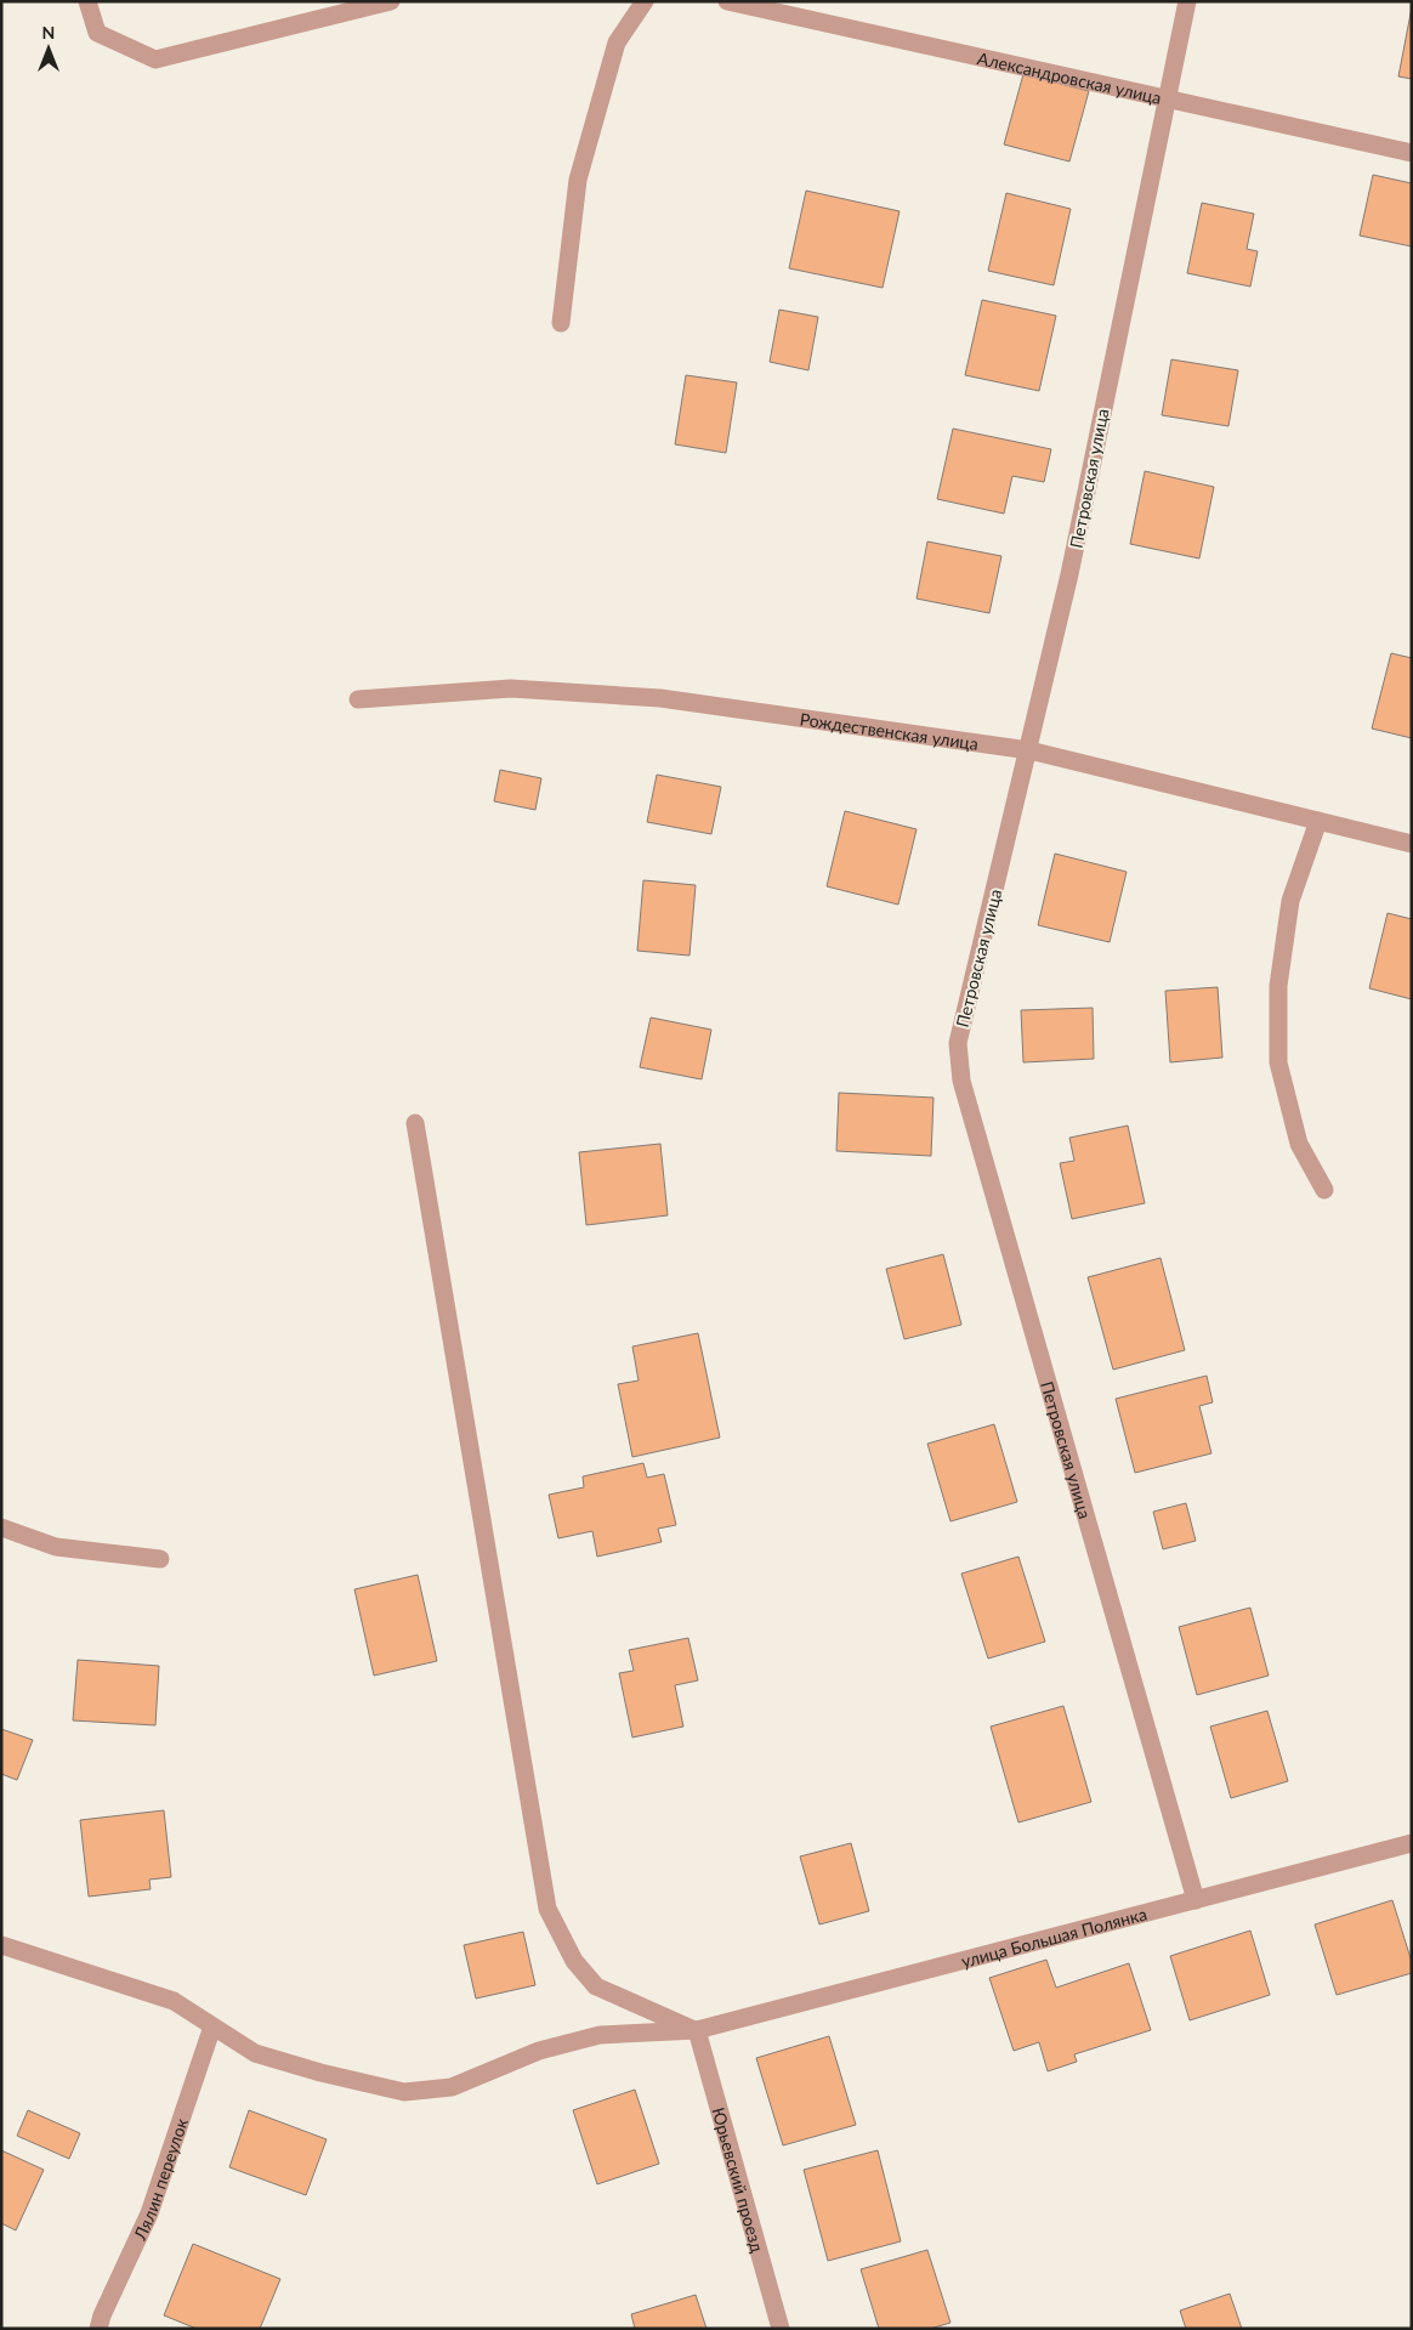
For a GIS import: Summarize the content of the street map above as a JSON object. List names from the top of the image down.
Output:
{
  "streets": {
    "street": [
      "Александровская улица",
      "Петровская улица",
      "Рождественская улица",
      "улица Большая Полянка",
      "Лялин переулок",
      "Юрьевский проезд"
    ]
  },
  "crossings": [
    ["Александровская улица", "Петровская улица"],
    ["Петровская улица", "Рождественская улица"],
    ["Петровская улица", "улица Большая Полянка"],
    ["улица Большая Полянка", "Лялин переулок"],
    ["улица Большая Полянка", "Юрьевский проезд"]
  ],
  "north": "top"
}
